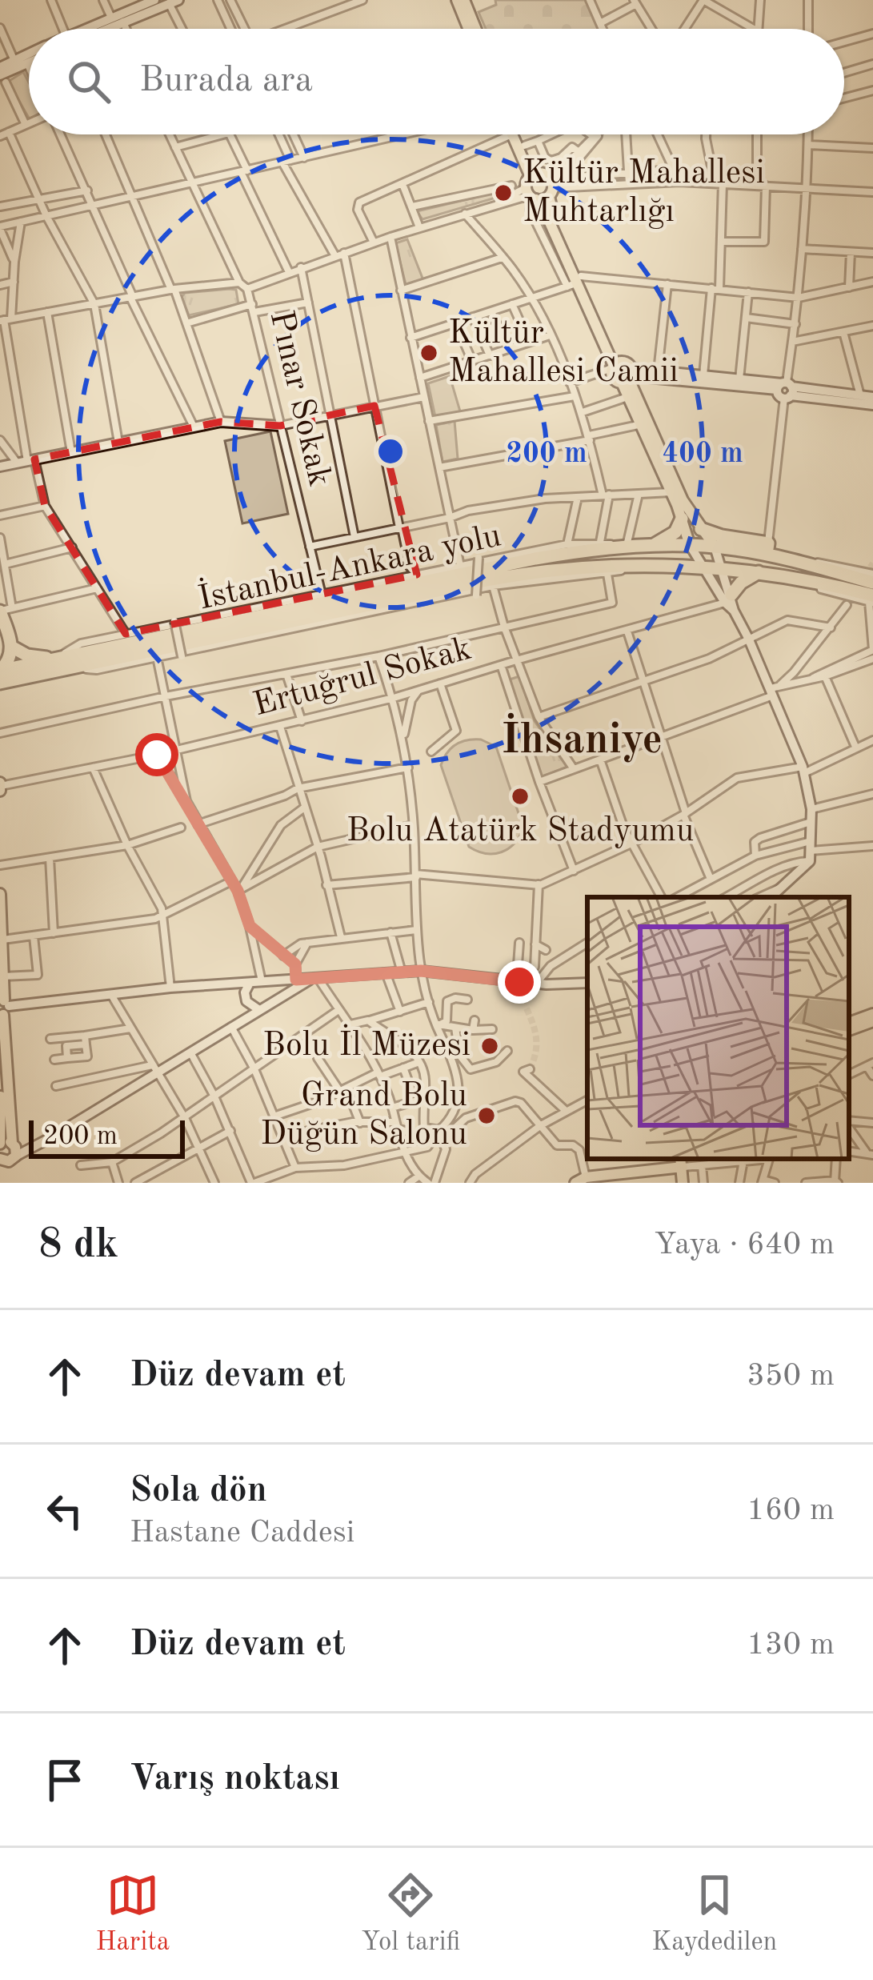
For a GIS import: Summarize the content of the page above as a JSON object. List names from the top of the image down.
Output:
{
  "streets": {
    "highway": ["İstanbul-Ankara yolu"],
    "street": ["Pınar Sokak", "Ertuğrul Sokak"]
  },
  "districts": ["İhsaniye"],
  "places": [
    "Kültür Mahallesi Muhtarlığı",
    "Kültür Mahallesi Camii",
    "Bolu Atatürk Stadyumu",
    "Bolu İl Müzesi",
    "Grand Bolu Düğün Salonu"
  ],
  "scale_bar": "200 m",
  "page": {
    "search": "Burada ara",
    "scale": "200 m",
    "heading": ["8 dk", "Yaya · 640 m"],
    "list": [
      ["Düz devam et", "350 m"],
      ["Sola dön", "Hastane Caddesi", "160 m"],
      ["Düz devam et", "130 m"],
      "Varış noktası"
    ],
    "nav": ["Harita", "Yol tarifi", "Kaydedilen"]
  },
  "rings": ["200 m", "400 m"]
}
